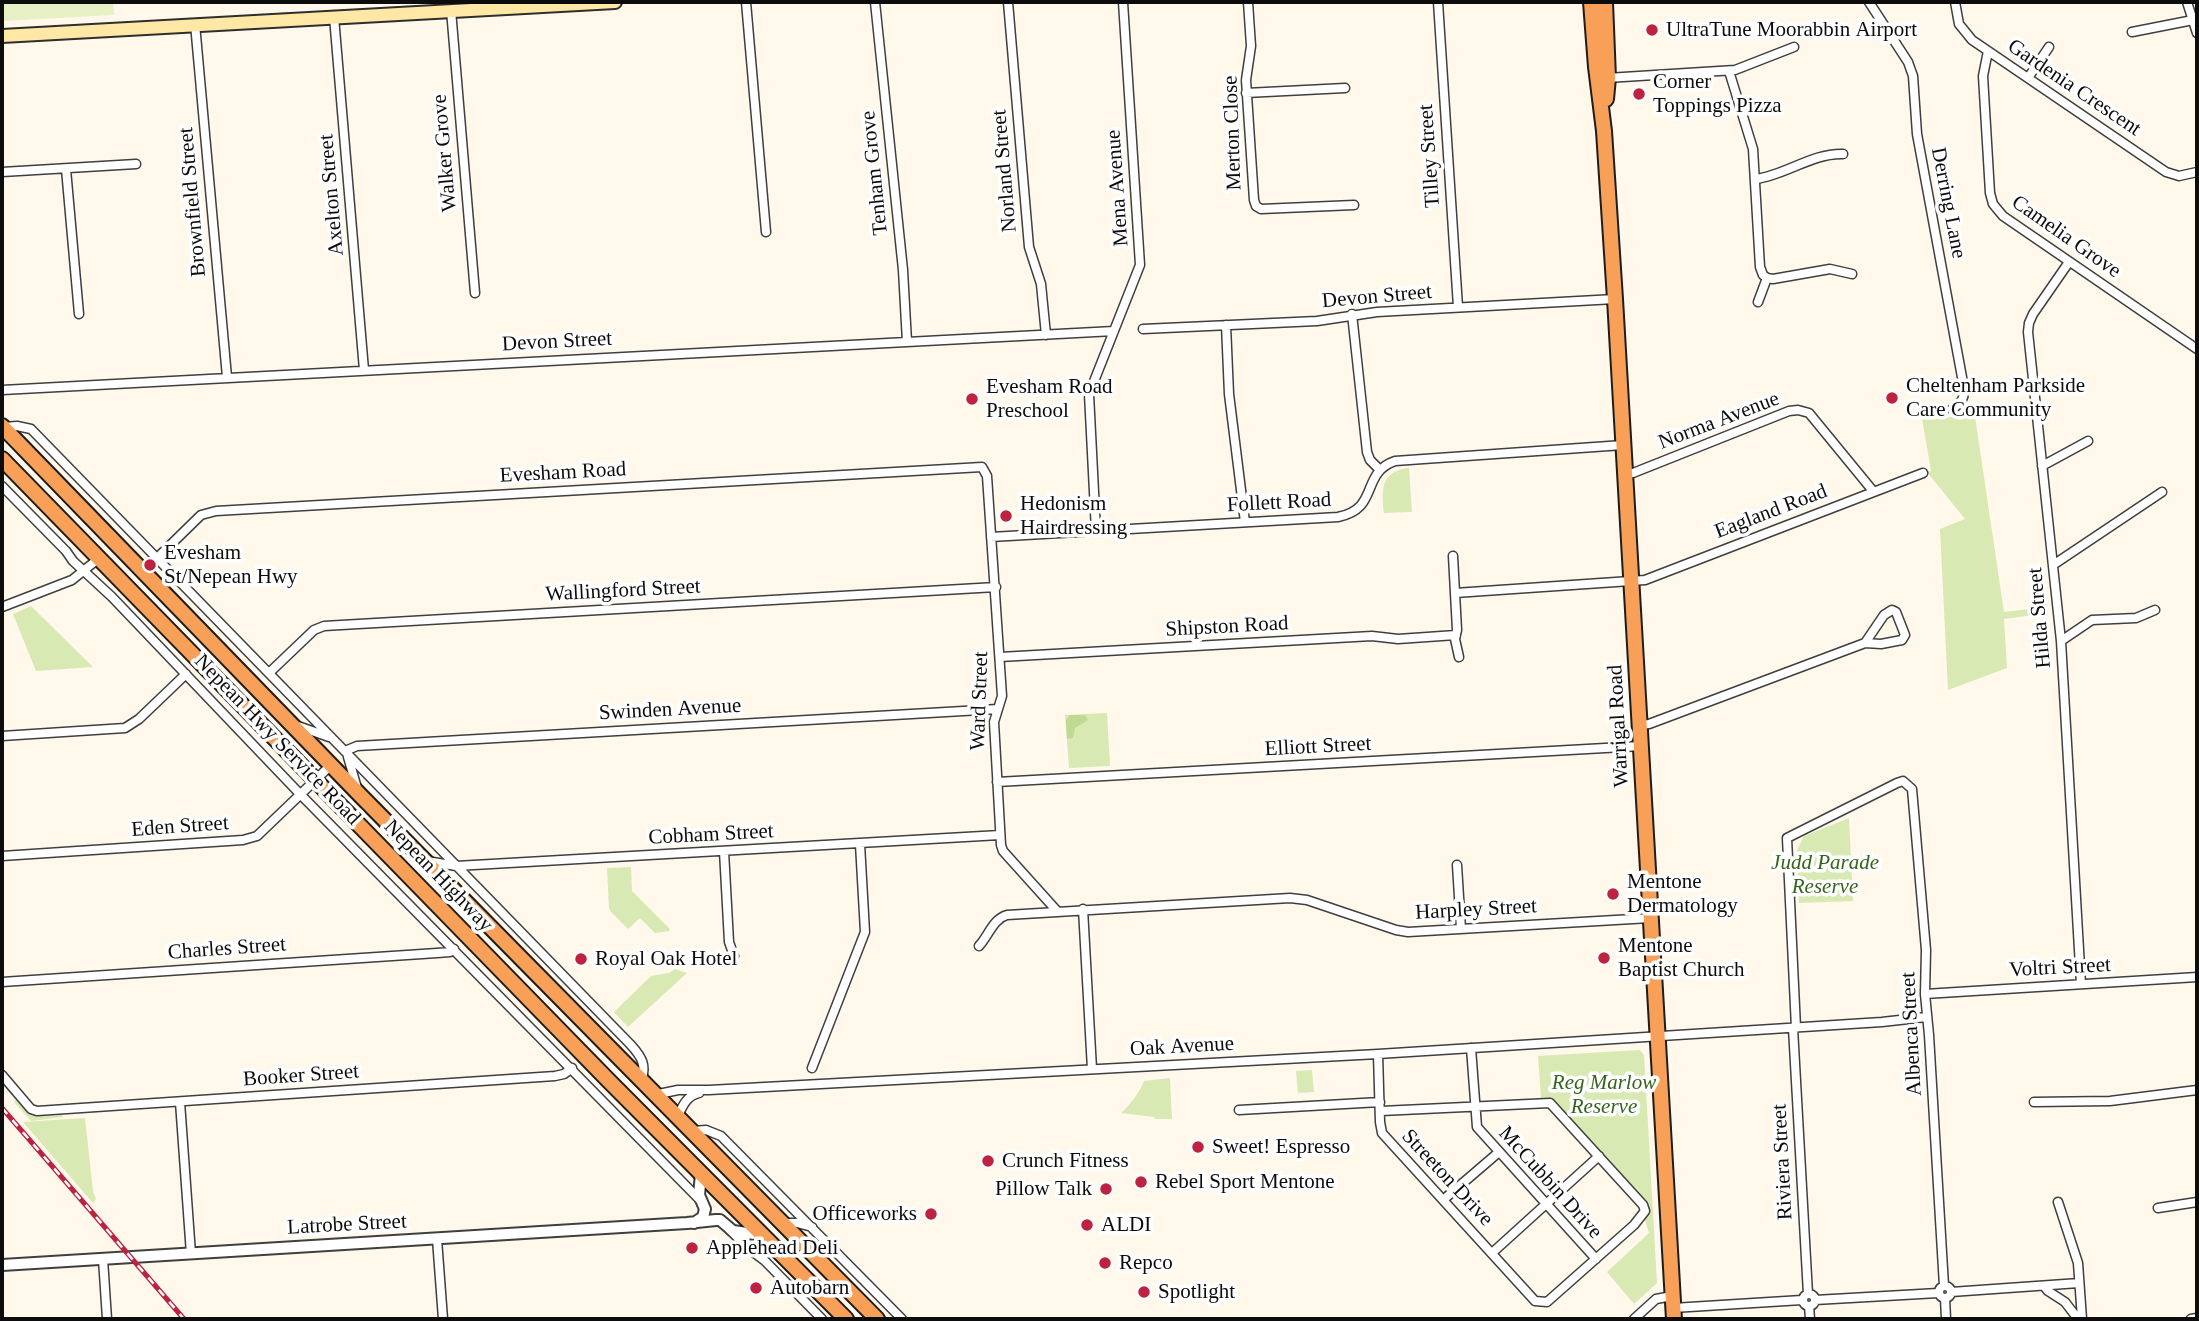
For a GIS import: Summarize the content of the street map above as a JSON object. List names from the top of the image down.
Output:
{
  "streets": {
    "highway": ["Warrigal Road", "Nepean Highway"],
    "street": [
      "Gardenia Crescent",
      "Merton Close",
      "Walker Grove",
      "Tilley Street",
      "Norland Street",
      "Tenham Grove",
      "Mena Avenue",
      "Axelton Street",
      "Brownfield Street",
      "Derring Lane",
      "Camelia Grove",
      "Devon Street",
      "Norma Avenue",
      "Evesham Road",
      "Follett Road",
      "Eagland Road",
      "Wallingford Street",
      "Hilda Street",
      "Shipston Road",
      "Ward Street",
      "Swinden Avenue",
      "Nepean Hwy Service Road",
      "Elliott Street",
      "Eden Street",
      "Cobham Street",
      "Harpley Street",
      "Charles Street",
      "Voltri Street",
      "Albenca Street",
      "Oak Avenue",
      "Booker Street",
      "Riviera Street",
      "Streeton Drive",
      "McCubbin Drive",
      "Latrobe Street"
    ]
  },
  "crossings": [
    ["Gardenia Crescent", "Camelia Grove"],
    ["Tilley Street", "Devon Street"],
    ["Norland Street", "Devon Street"],
    ["Tenham Grove", "Devon Street"],
    ["Mena Avenue", "Devon Street"],
    ["Mena Avenue", "Follett Road"],
    ["Axelton Street", "Devon Street"],
    ["Brownfield Street", "Devon Street"],
    ["Camelia Grove", "Hilda Street"],
    ["Devon Street", "Warrigal Road"],
    ["Norma Avenue", "Eagland Road"],
    ["Norma Avenue", "Warrigal Road"],
    ["Evesham Road", "Ward Street"],
    ["Evesham Road", "Nepean Hwy Service Road"],
    ["Follett Road", "Ward Street"],
    ["Eagland Road", "Warrigal Road"],
    ["Wallingford Street", "Ward Street"],
    ["Wallingford Street", "Nepean Hwy Service Road"],
    ["Hilda Street", "Voltri Street"],
    ["Shipston Road", "Ward Street"],
    ["Ward Street", "Swinden Avenue"],
    ["Ward Street", "Elliott Street"],
    ["Ward Street", "Cobham Street"],
    ["Ward Street", "Harpley Street"],
    ["Swinden Avenue", "Nepean Hwy Service Road"],
    ["Warrigal Road", "Elliott Street"],
    ["Warrigal Road", "Harpley Street"],
    ["Warrigal Road", "Oak Avenue"],
    ["Nepean Hwy Service Road", "Eden Street"],
    ["Nepean Hwy Service Road", "Cobham Street"],
    ["Nepean Hwy Service Road", "Nepean Highway"],
    ["Nepean Hwy Service Road", "Charles Street"],
    ["Nepean Hwy Service Road", "Booker Street"],
    ["Nepean Hwy Service Road", "Latrobe Street"],
    ["Eden Street", "Nepean Highway"],
    ["Cobham Street", "Nepean Highway"],
    ["Nepean Highway", "Oak Avenue"],
    ["Nepean Highway", "Latrobe Street"],
    ["Voltri Street", "Albenca Street"],
    ["Albenca Street", "Riviera Street"],
    ["Oak Avenue", "Streeton Drive"],
    ["Oak Avenue", "McCubbin Drive"],
    ["Streeton Drive", "McCubbin Drive"]
  ],
  "parks": ["Judd Parade Reserve", "Reg Marlow Reserve"],
  "places": [
    "UltraTune Moorabbin Airport",
    "Corner Toppings Pizza",
    "Cheltenham Parkside Care Community",
    "Evesham Road Preschool",
    "Hedonism Hairdressing",
    "Evesham St/Nepean Hwy",
    "Mentone Dermatology",
    "Mentone Baptist Church",
    "Royal Oak Hotel",
    "Sweet! Espresso",
    "Crunch Fitness",
    "Rebel Sport Mentone",
    "Pillow Talk",
    "Officeworks",
    "ALDI",
    "Applehead Deli",
    "Repco",
    "Autobarn",
    "Spotlight"
  ]
}
